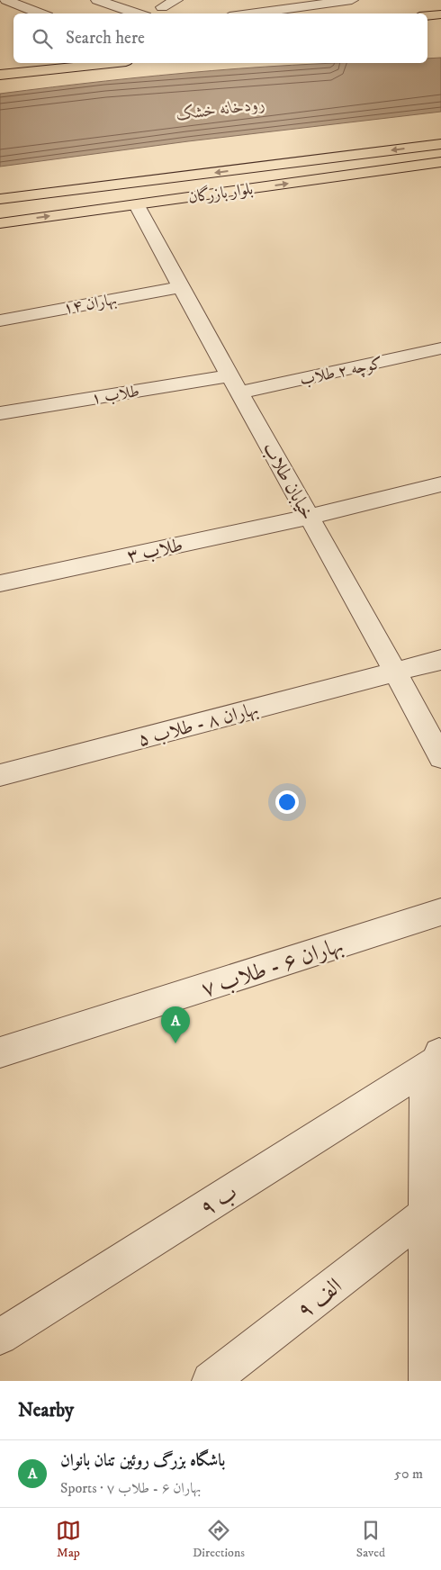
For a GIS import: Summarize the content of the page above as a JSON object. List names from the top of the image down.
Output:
{
  "streets": {
    "main road": ["بلوار بازرگان"],
    "street": [
      "بهاران ۱۴",
      "کوچه ۲ طلاب",
      "طلاب ۱",
      "خیابان طلاب",
      "طلاب ۳",
      "بهاران ۸ - طلاب ۵",
      "بهاران ۶ - طلاب ۷",
      "۹ ب",
      "۹ الف"
    ]
  },
  "crossings": [
    ["بلوار بازرگان", "خیابان طلاب"],
    ["بهاران ۱۴", "خیابان طلاب"],
    ["کوچه ۲ طلاب", "طلاب ۱"],
    ["کوچه ۲ طلاب", "خیابان طلاب"],
    ["طلاب ۱", "خیابان طلاب"],
    ["خیابان طلاب", "طلاب ۳"],
    ["خیابان طلاب", "بهاران ۸ - طلاب ۵"]
  ],
  "water": ["رودخانه خشک"],
  "page": {
    "search": "Search here",
    "pins": "A",
    "heading": "Nearby",
    "list": [
      {
        "mark": "A",
        "name": "باشگاه بزرگ روئین تنان بانوان",
        "note": "Sports · بهاران ۶ - طلاب ۷",
        "value": "50 m"
      }
    ],
    "nav": ["Map", "Directions", "Saved"]
  }
}
